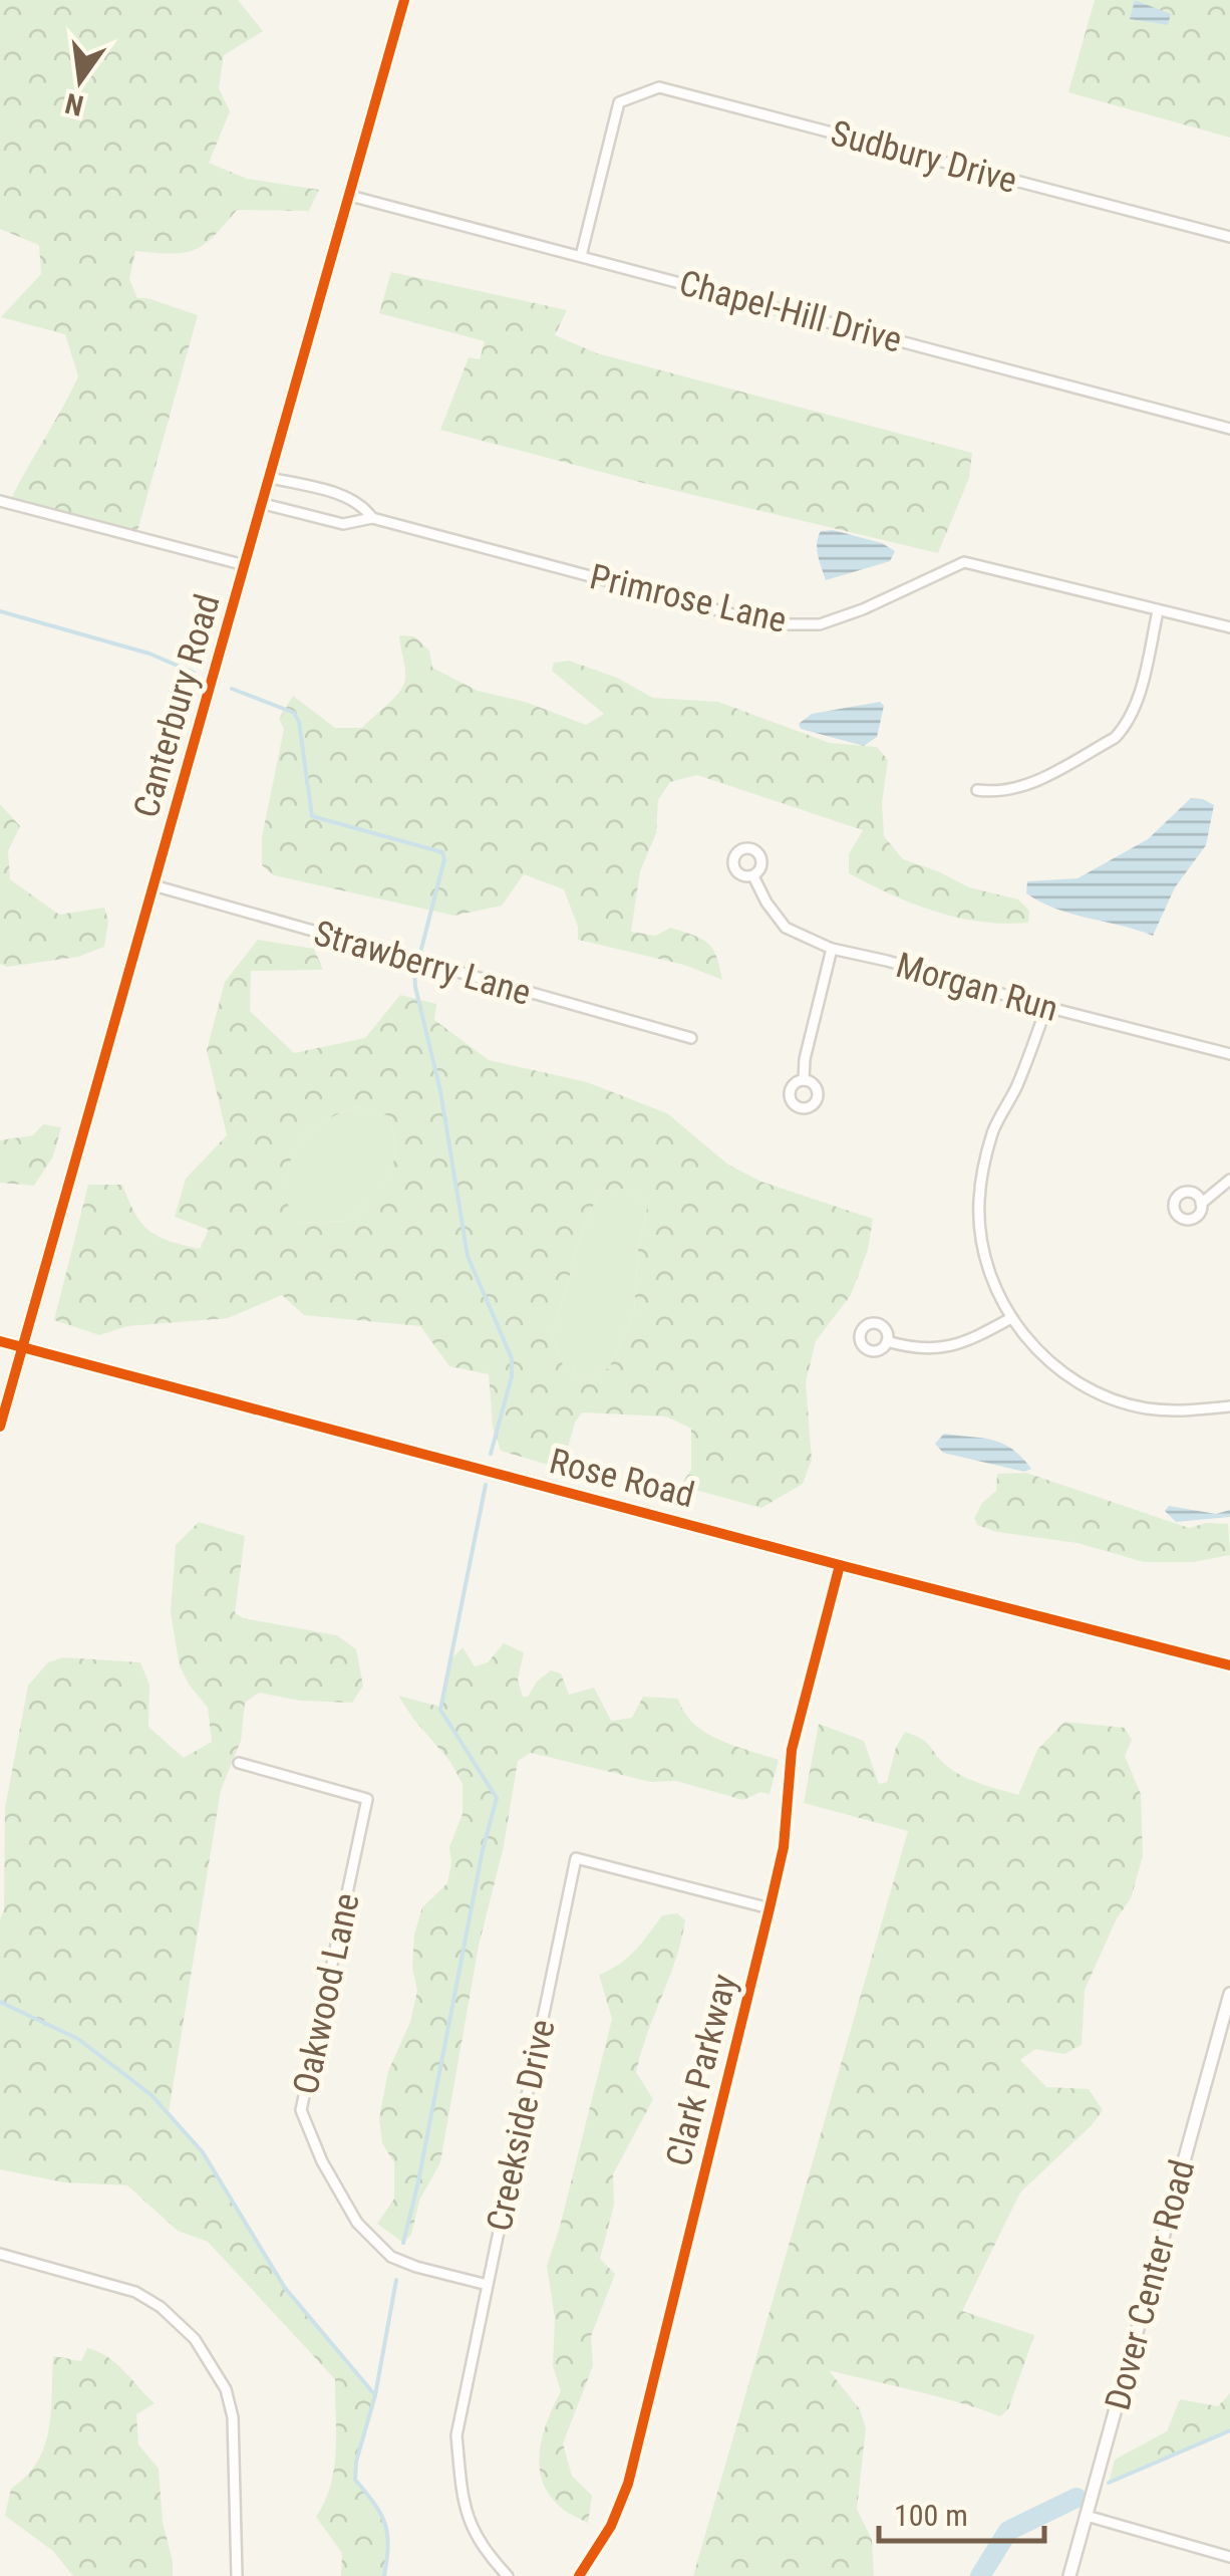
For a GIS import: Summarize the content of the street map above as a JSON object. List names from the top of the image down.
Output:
{
  "streets": {
    "street": [
      "Sudbury Drive",
      "Chapel-Hill Drive",
      "Primrose Lane",
      "Canterbury Road",
      "Strawberry Lane",
      "Morgan Run",
      "Rose Road",
      "Oakwood Lane",
      "Clark Parkway",
      "Creekside Drive",
      "Dover Center Road"
    ]
  },
  "crossings": [
    ["Sudbury Drive", "Chapel-Hill Drive"],
    ["Chapel-Hill Drive", "Canterbury Road"],
    ["Primrose Lane", "Canterbury Road"],
    ["Canterbury Road", "Strawberry Lane"],
    ["Canterbury Road", "Rose Road"],
    ["Rose Road", "Clark Parkway"],
    ["Oakwood Lane", "Creekside Drive"],
    ["Clark Parkway", "Creekside Drive"]
  ],
  "scale_bar": "100 m",
  "north": "bottom"
}
